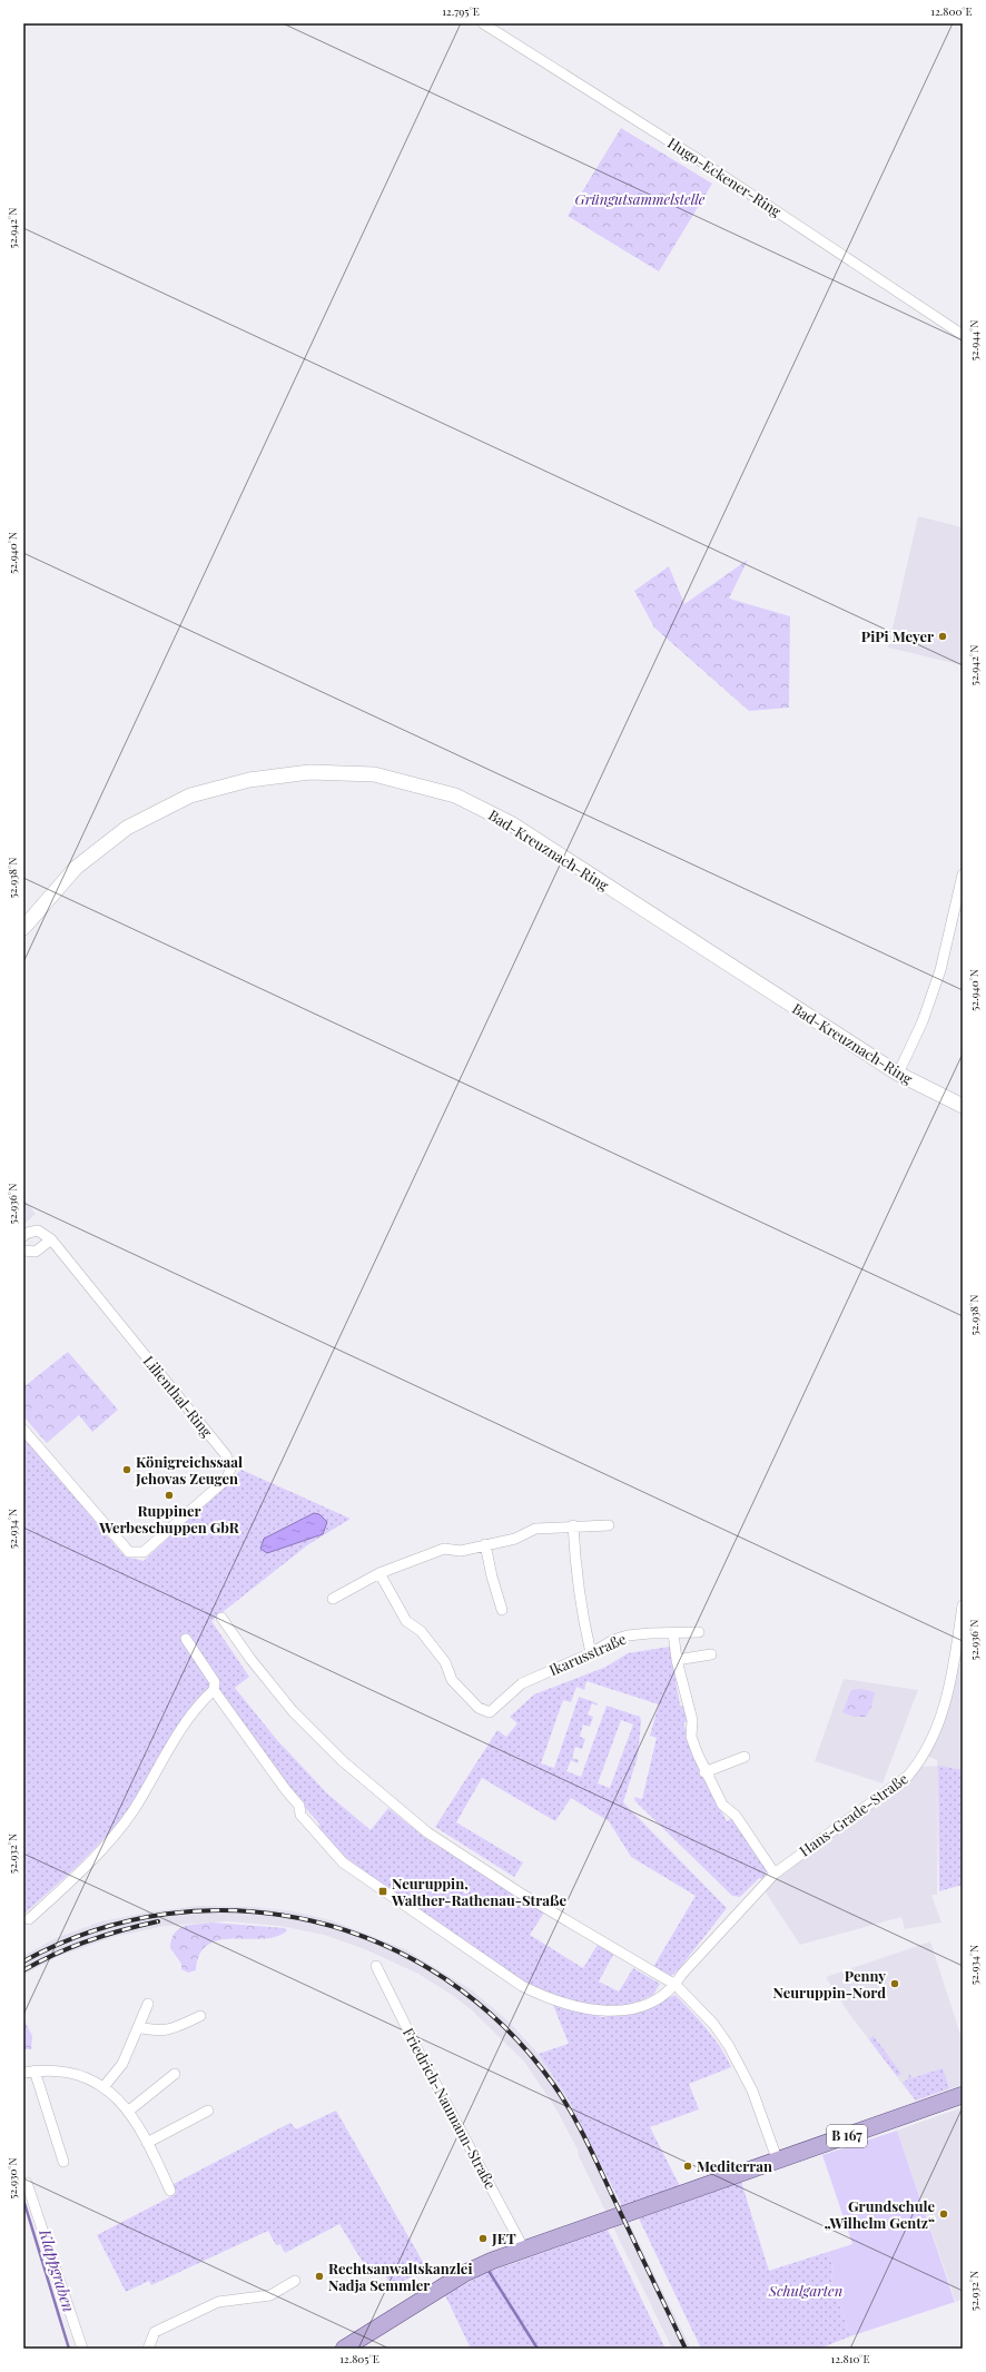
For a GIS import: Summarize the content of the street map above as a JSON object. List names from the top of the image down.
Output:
{
  "streets": {
    "main road": ["Bad-Kreuznach-Ring", "B 167"],
    "street": [
      "Hugo-Eckener-Ring",
      "Lilienthal-Ring",
      "Ikarusstraße",
      "Hans-Grade-Straße",
      "Friedrich-Naumann-Straße"
    ]
  },
  "crossings": [
    ["Friedrich-Naumann-Straße", "B 167"]
  ],
  "water": ["Klappgraben"],
  "parks": ["Grüngutsammelstelle", "Schulgarten"],
  "places": {
    "other": [
      "PiPi Meyer",
      "Königreichssaal Jehovas Zeugen",
      "Ruppiner Werbeschuppen GbR",
      "Penny Neuruppin-Nord",
      "Mediterran",
      "Grundschule „Wilhelm Gentz“",
      "JET",
      "Rechtsanwaltskanzlei Nadja Semmler"
    ],
    "transit": ["Neuruppin, Walther-Rathenau-Straße"]
  },
  "coordinates": [
    "12.795°E",
    "12.800°E",
    "52.942°N",
    "52.944°N",
    "52.940°N",
    "52.938°N",
    "52.936°N",
    "52.934°N",
    "52.932°N",
    "52.930°N",
    "12.805°E",
    "12.810°E"
  ]
}
